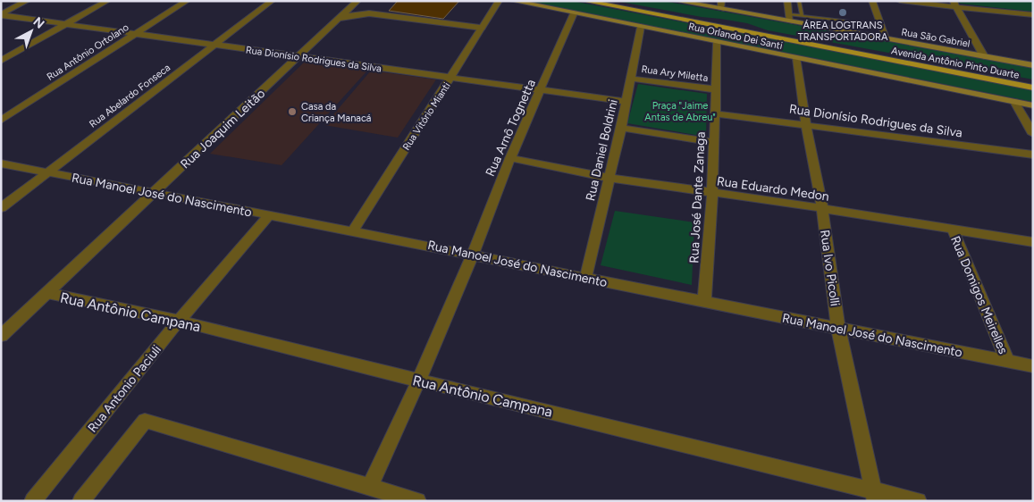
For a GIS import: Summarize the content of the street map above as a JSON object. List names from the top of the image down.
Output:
{
  "streets": {
    "main road": ["Rua Orlando Dei Santi", "Rua São Gabriel", "Avenida Antônio Pinto Duarte"],
    "street": [
      "Rua Antônio Ortolano",
      "Rua Dionísio Rodrigues da Silva",
      "Rua Ary Miletta",
      "Rua Abelardo Fonseca",
      "Rua Vitório Mianti",
      "Rua Arnô Tognetta",
      "Rua Joaquim Leitão",
      "Rua Daniel Boldrini",
      "Rua Eduardo Medon",
      "Rua Manoel José do Nascimento",
      "Rua José Dante Zanaga",
      "Rua Ivo Picolli",
      "Rua Domigos Meirelles",
      "Rua Antônio Campana",
      "Rua Antonio Paciuli"
    ]
  },
  "crossings": [
    ["Rua Orlando Dei Santi", "Rua Arnô Tognetta"],
    ["Rua Orlando Dei Santi", "Rua Daniel Boldrini"],
    ["Rua Orlando Dei Santi", "Rua José Dante Zanaga"],
    ["Rua Orlando Dei Santi", "Rua Ivo Picolli"],
    ["Rua Antônio Ortolano", "Rua Dionísio Rodrigues da Silva"],
    ["Rua Dionísio Rodrigues da Silva", "Rua Abelardo Fonseca"],
    ["Rua Dionísio Rodrigues da Silva", "Rua Vitório Mianti"],
    ["Rua Dionísio Rodrigues da Silva", "Rua Arnô Tognetta"],
    ["Rua Dionísio Rodrigues da Silva", "Rua Joaquim Leitão"],
    ["Rua Dionísio Rodrigues da Silva", "Rua Daniel Boldrini"],
    ["Rua Dionísio Rodrigues da Silva", "Rua José Dante Zanaga"],
    ["Rua Dionísio Rodrigues da Silva", "Rua Ivo Picolli"],
    ["Rua Ary Miletta", "Rua Daniel Boldrini"],
    ["Rua Ary Miletta", "Rua José Dante Zanaga"],
    ["Rua Abelardo Fonseca", "Rua Manoel José do Nascimento"],
    ["Rua Vitório Mianti", "Rua Joaquim Leitão"],
    ["Rua Vitório Mianti", "Rua Manoel José do Nascimento"],
    ["Rua Arnô Tognetta", "Rua Eduardo Medon"],
    ["Rua Arnô Tognetta", "Rua Manoel José do Nascimento"],
    ["Rua Arnô Tognetta", "Rua Antônio Campana"],
    ["Rua Joaquim Leitão", "Rua Manoel José do Nascimento"],
    ["Rua Joaquim Leitão", "Rua Antônio Campana"],
    ["Rua Daniel Boldrini", "Rua Eduardo Medon"],
    ["Rua Daniel Boldrini", "Rua Manoel José do Nascimento"],
    ["Rua Eduardo Medon", "Rua José Dante Zanaga"],
    ["Rua Eduardo Medon", "Rua Ivo Picolli"],
    ["Rua Eduardo Medon", "Rua Domigos Meirelles"],
    ["Rua Manoel José do Nascimento", "Rua José Dante Zanaga"],
    ["Rua Manoel José do Nascimento", "Rua Ivo Picolli"],
    ["Rua Manoel José do Nascimento", "Rua Domigos Meirelles"],
    ["Rua Manoel José do Nascimento", "Rua Antonio Paciuli"],
    ["Rua Ivo Picolli", "Rua Antônio Campana"],
    ["Rua Antônio Campana", "Rua Antonio Paciuli"]
  ],
  "parks": ["Praça \"Jaime Antas de Abreu\""],
  "places": ["ÁREA LOGTRANS TRANSPORTADORA", "Casa da Criança Manacá"],
  "north": "top right"
}
